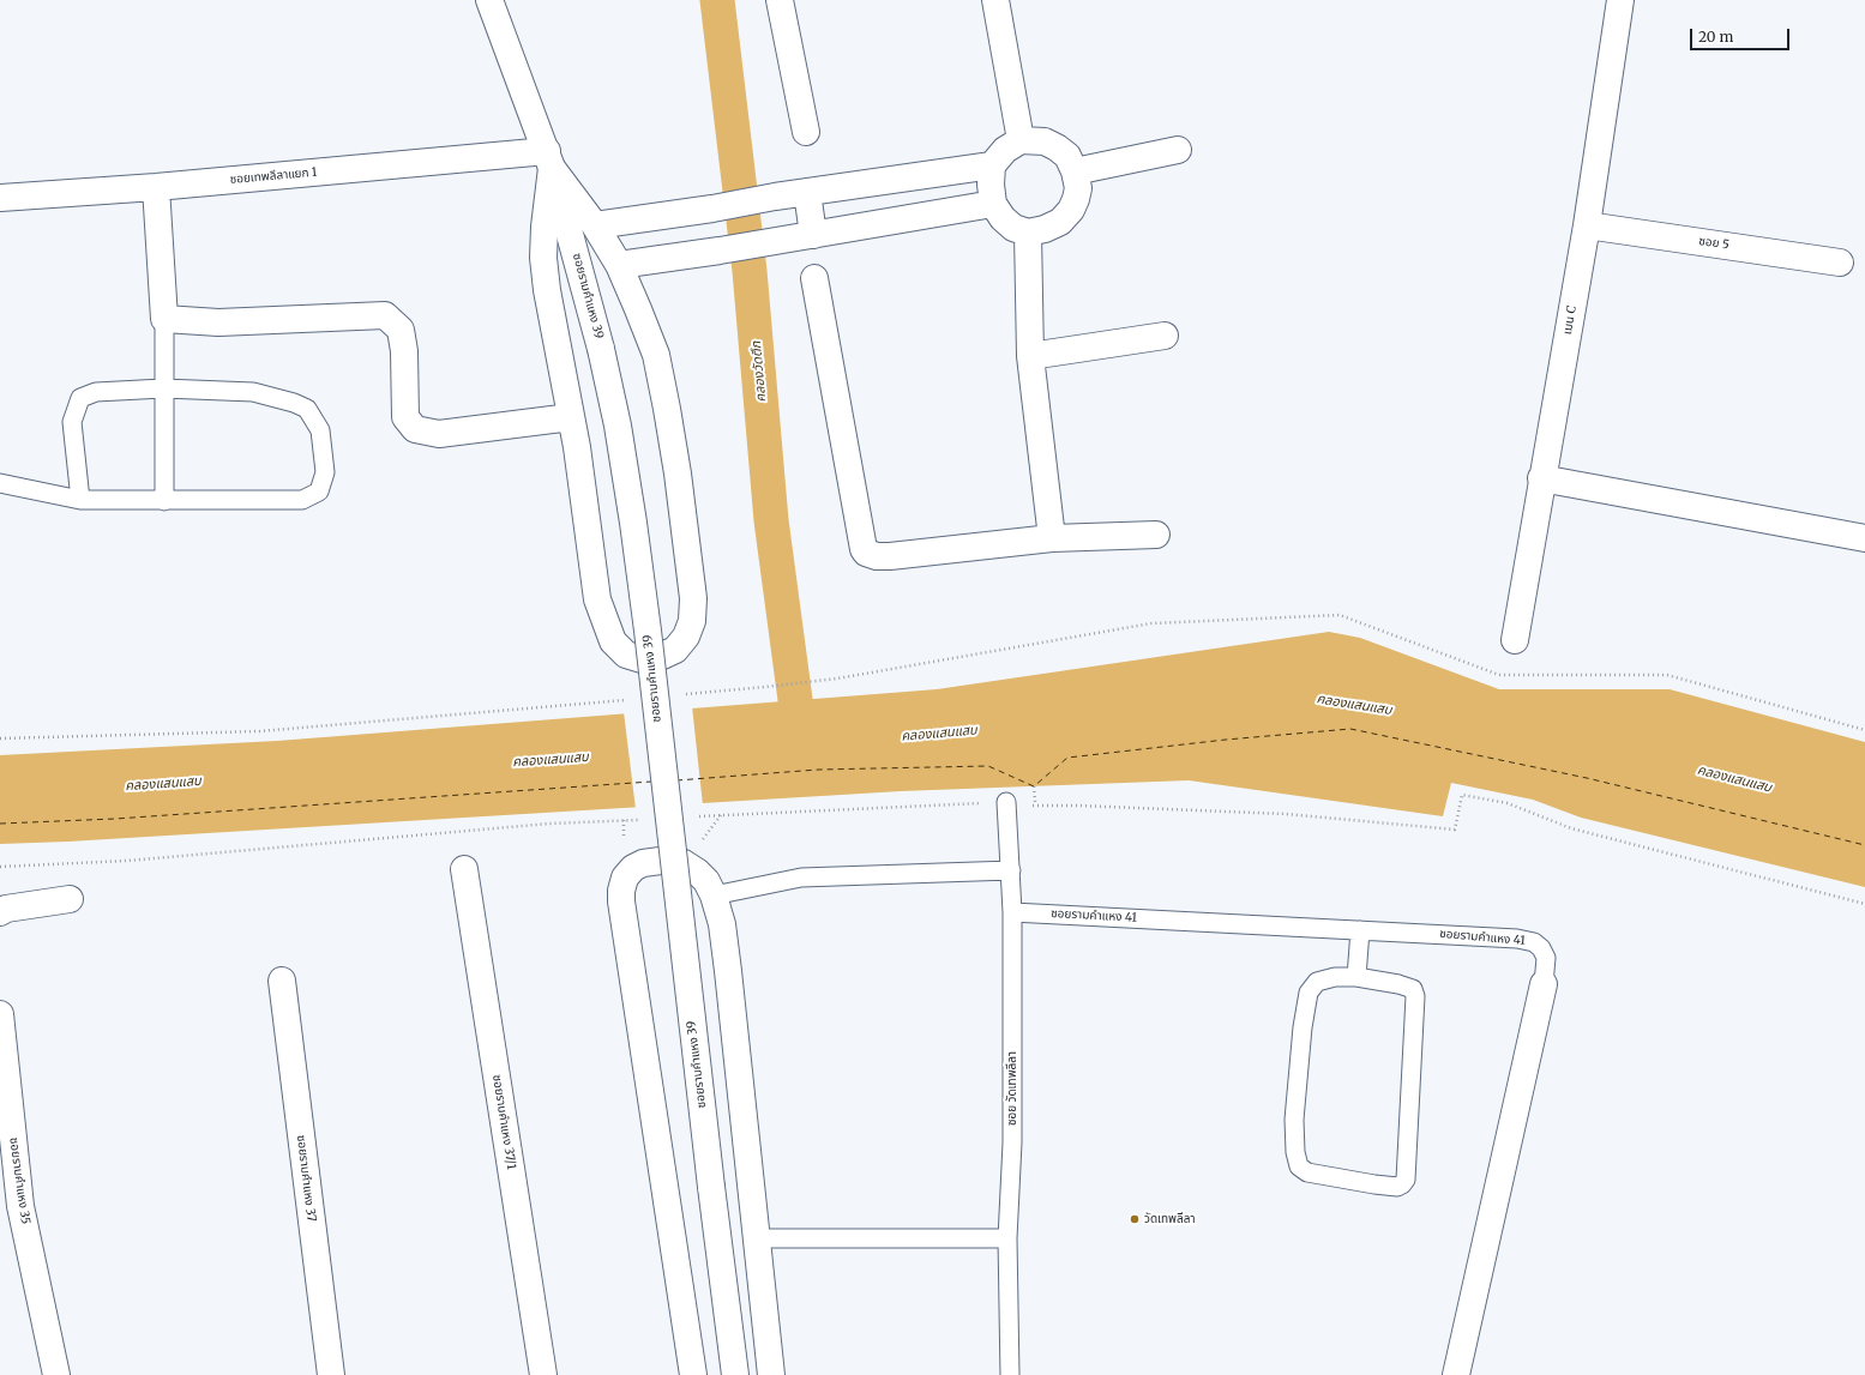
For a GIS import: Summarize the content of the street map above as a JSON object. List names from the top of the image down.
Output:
{
  "streets": {
    "street": [
      "ซอยเทพลีลาแยก 1",
      "ซอย 5",
      "ซอยรามคำแหง 39",
      "เมน C",
      "ซอยรามคำแหง 41",
      "ซอยรามคำแหง 37/1",
      "ซอยรามคำแหง 37",
      "ซอยรามคำแหง 35"
    ],
    "lane": ["ซอย วัดเทพลีลา"]
  },
  "crossings": [
    ["ซอยเทพลีลาแยก 1", "ซอยรามคำแหง 39"],
    ["ซอย 5", "เมน C"],
    ["ซอยรามคำแหง 41", "ซอย วัดเทพลีลา"]
  ],
  "water": ["คลองวัดตึก", "คลองแสนแสบ"],
  "places": ["วัดเทพลีลา"],
  "scale_bar": "20 m"
}
